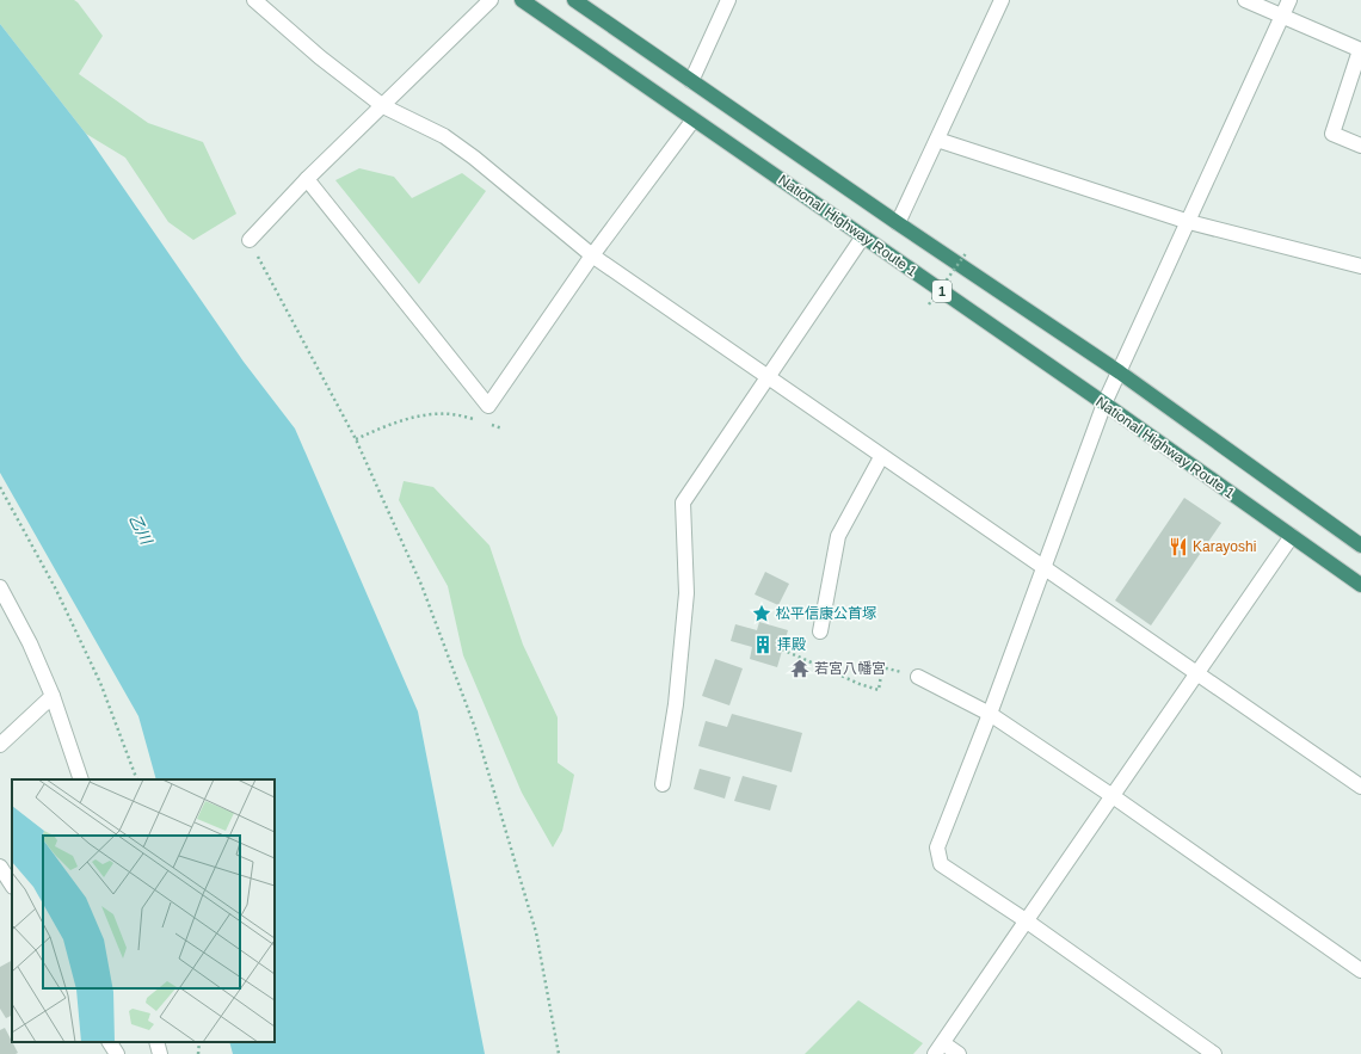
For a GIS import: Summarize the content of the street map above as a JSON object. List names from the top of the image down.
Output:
{
  "streets": {
    "highway": ["National Highway Route 1", "1"]
  },
  "water": ["乙川"],
  "places": {
    "restaurant": ["Karayoshi"],
    "place": ["松平信康公首塚"],
    "building": ["拝殿"],
    "temple": ["若宮八幡宮"]
  }
}
